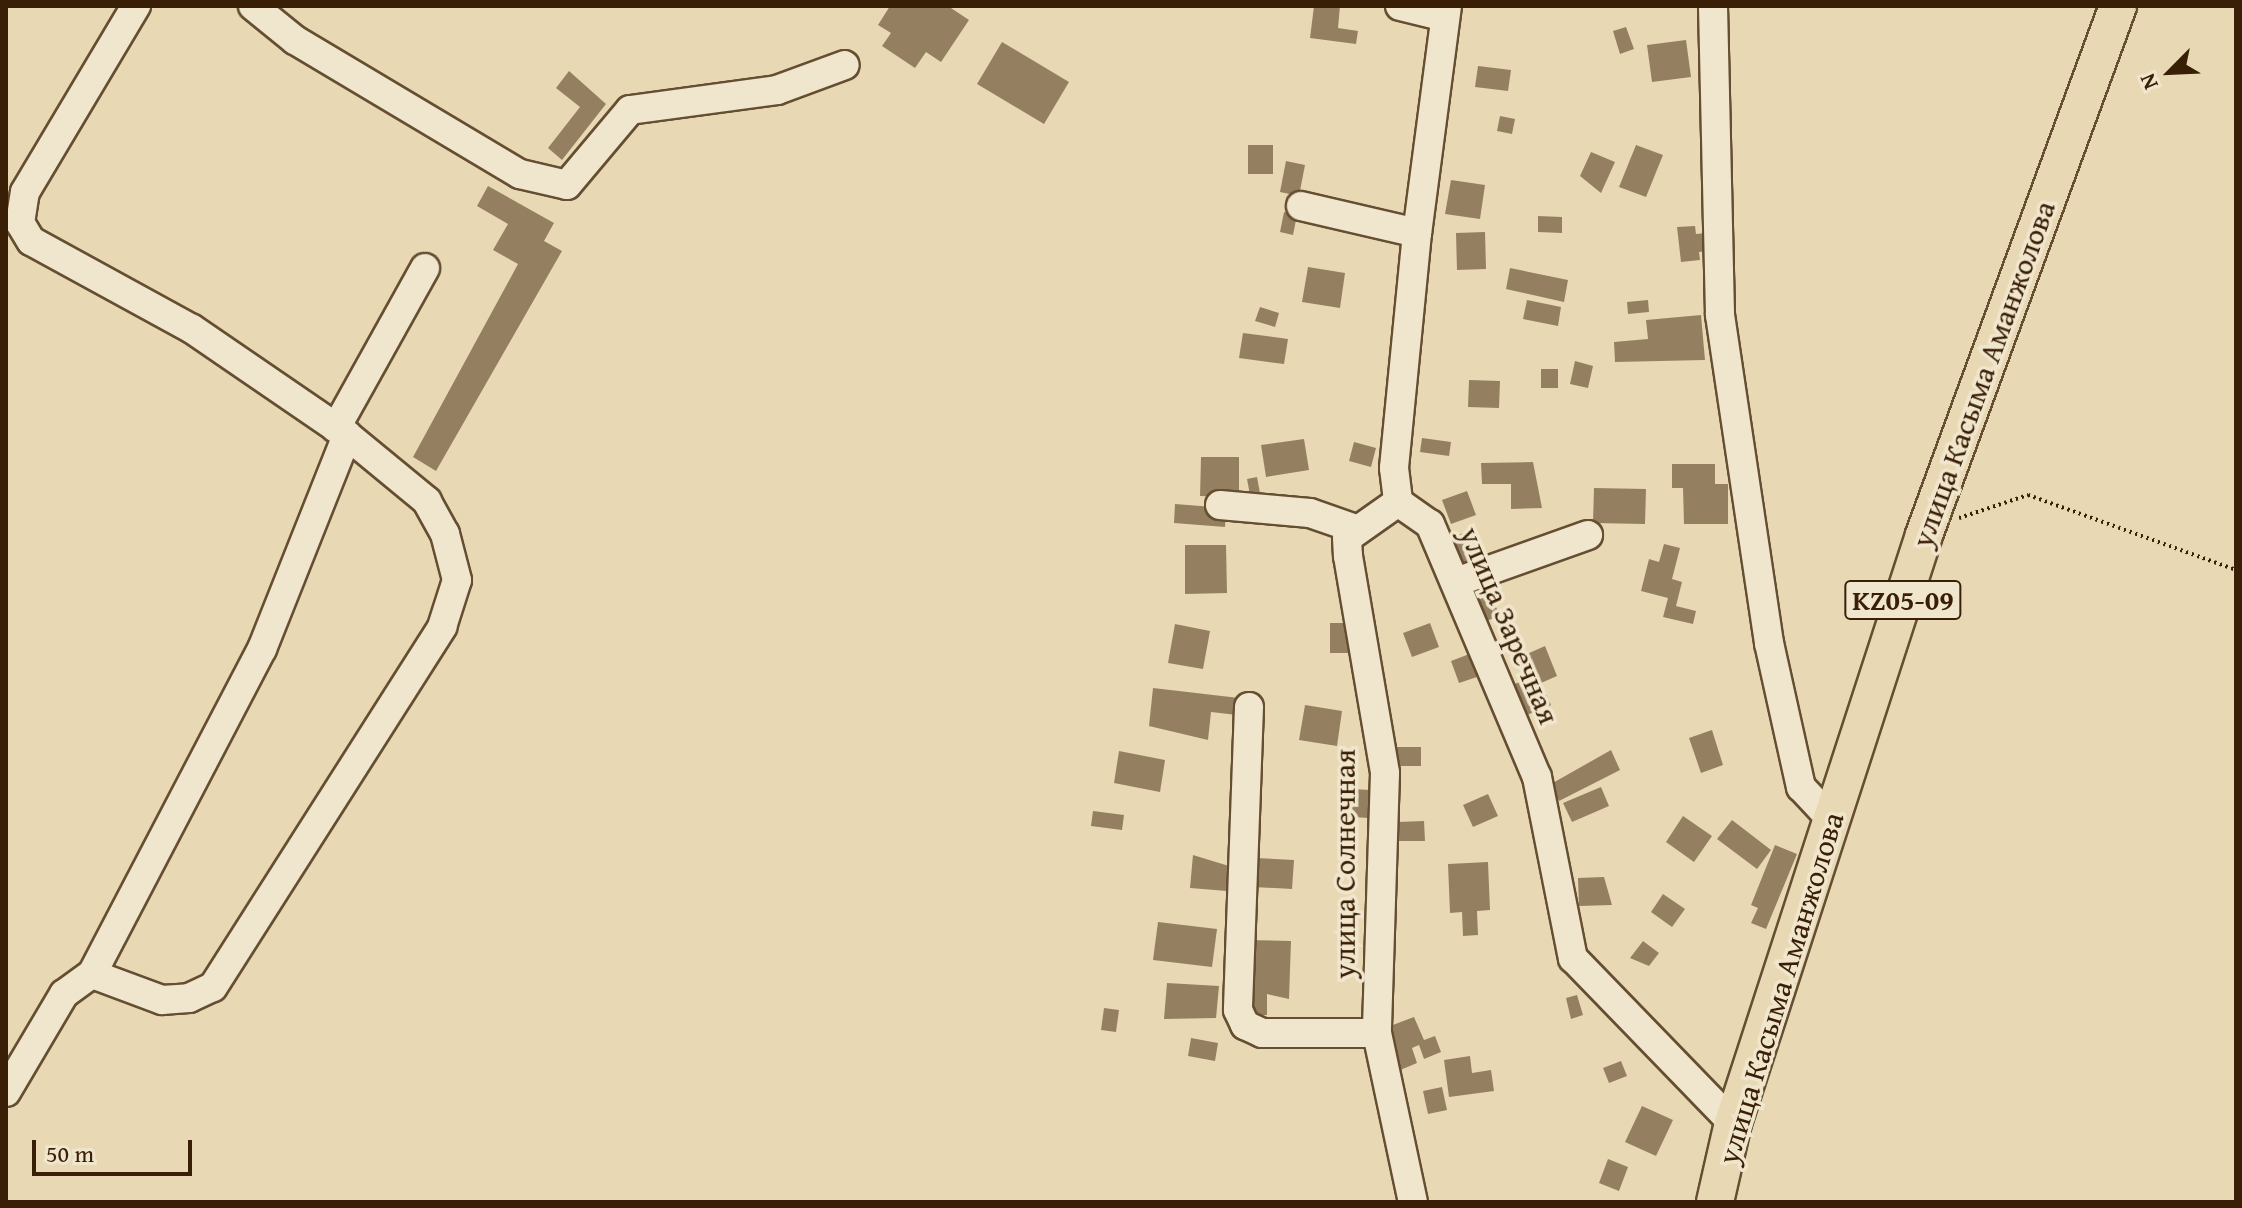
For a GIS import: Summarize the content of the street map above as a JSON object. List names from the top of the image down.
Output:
{
  "streets": {
    "main road": ["улица Касыма Аманжолова", "KZ05-09"],
    "street": ["улица Заречная", "улица Солнечная"]
  },
  "crossings": [
    ["улица Касыма Аманжолова", "улица Заречная"]
  ],
  "scale_bar": "50 m",
  "north": "bottom left"
}
